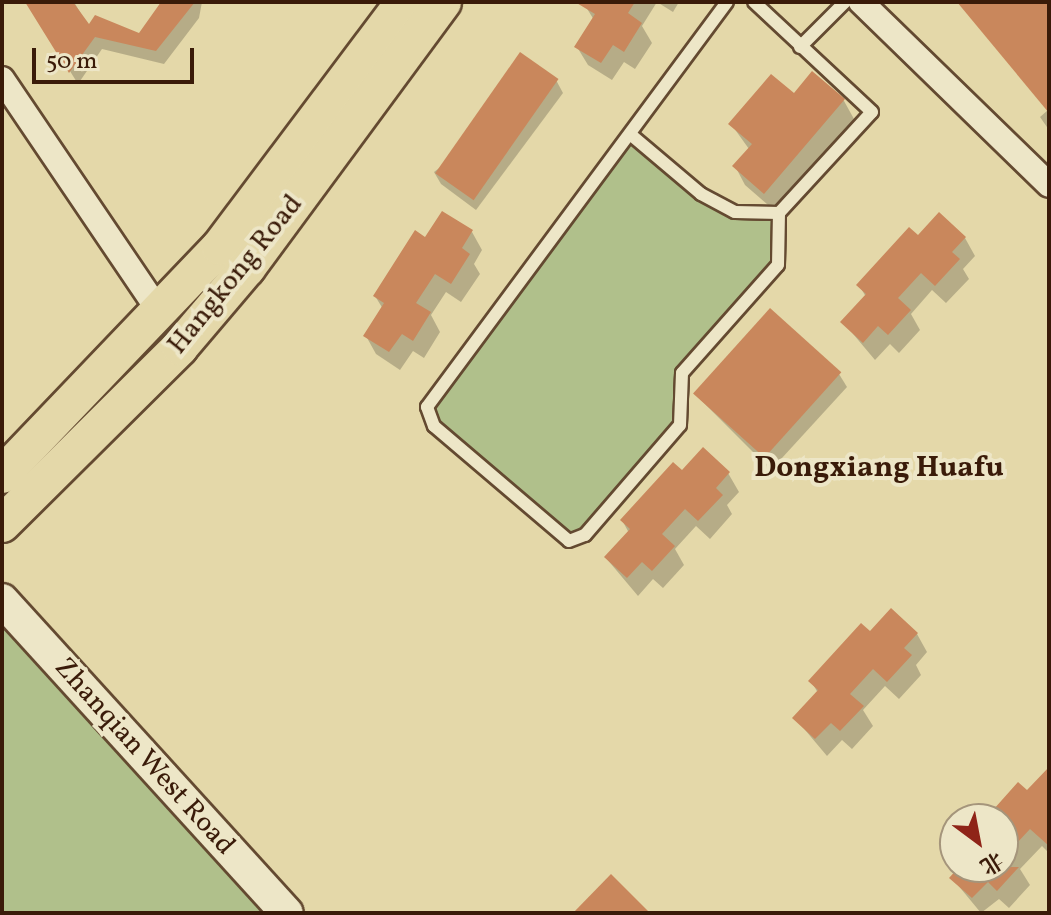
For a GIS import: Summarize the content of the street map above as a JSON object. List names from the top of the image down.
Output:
{
  "streets": {
    "main road": ["Hangkong Road"],
    "street": ["Zhanqian West Road"]
  },
  "districts": ["Dongxiang Huafu"],
  "scale_bar": "50 m",
  "north": "bottom right"
}
